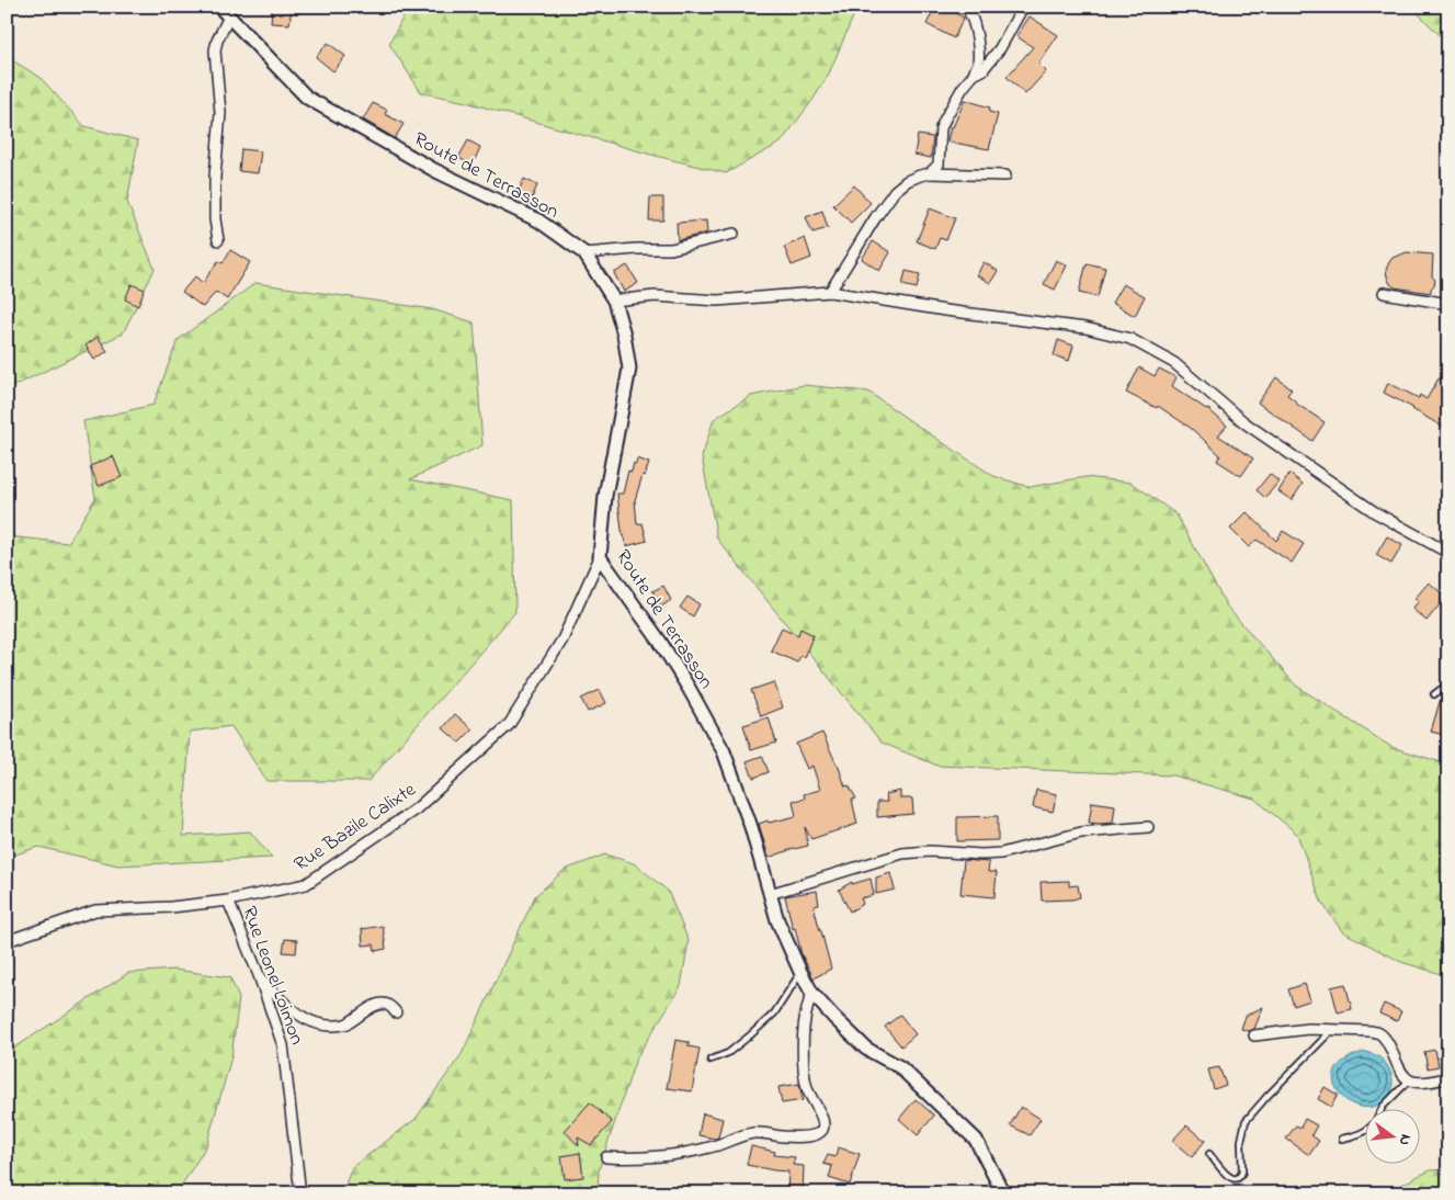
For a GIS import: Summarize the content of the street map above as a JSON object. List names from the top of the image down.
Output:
{
  "streets": {
    "street": ["Route de Terrasson", "Rue Bazile Calixte", "Rue Leonel Loimon"]
  },
  "crossings": [
    ["Route de Terrasson", "Rue Bazile Calixte"],
    ["Rue Bazile Calixte", "Rue Leonel Loimon"]
  ],
  "north": "right"
}
